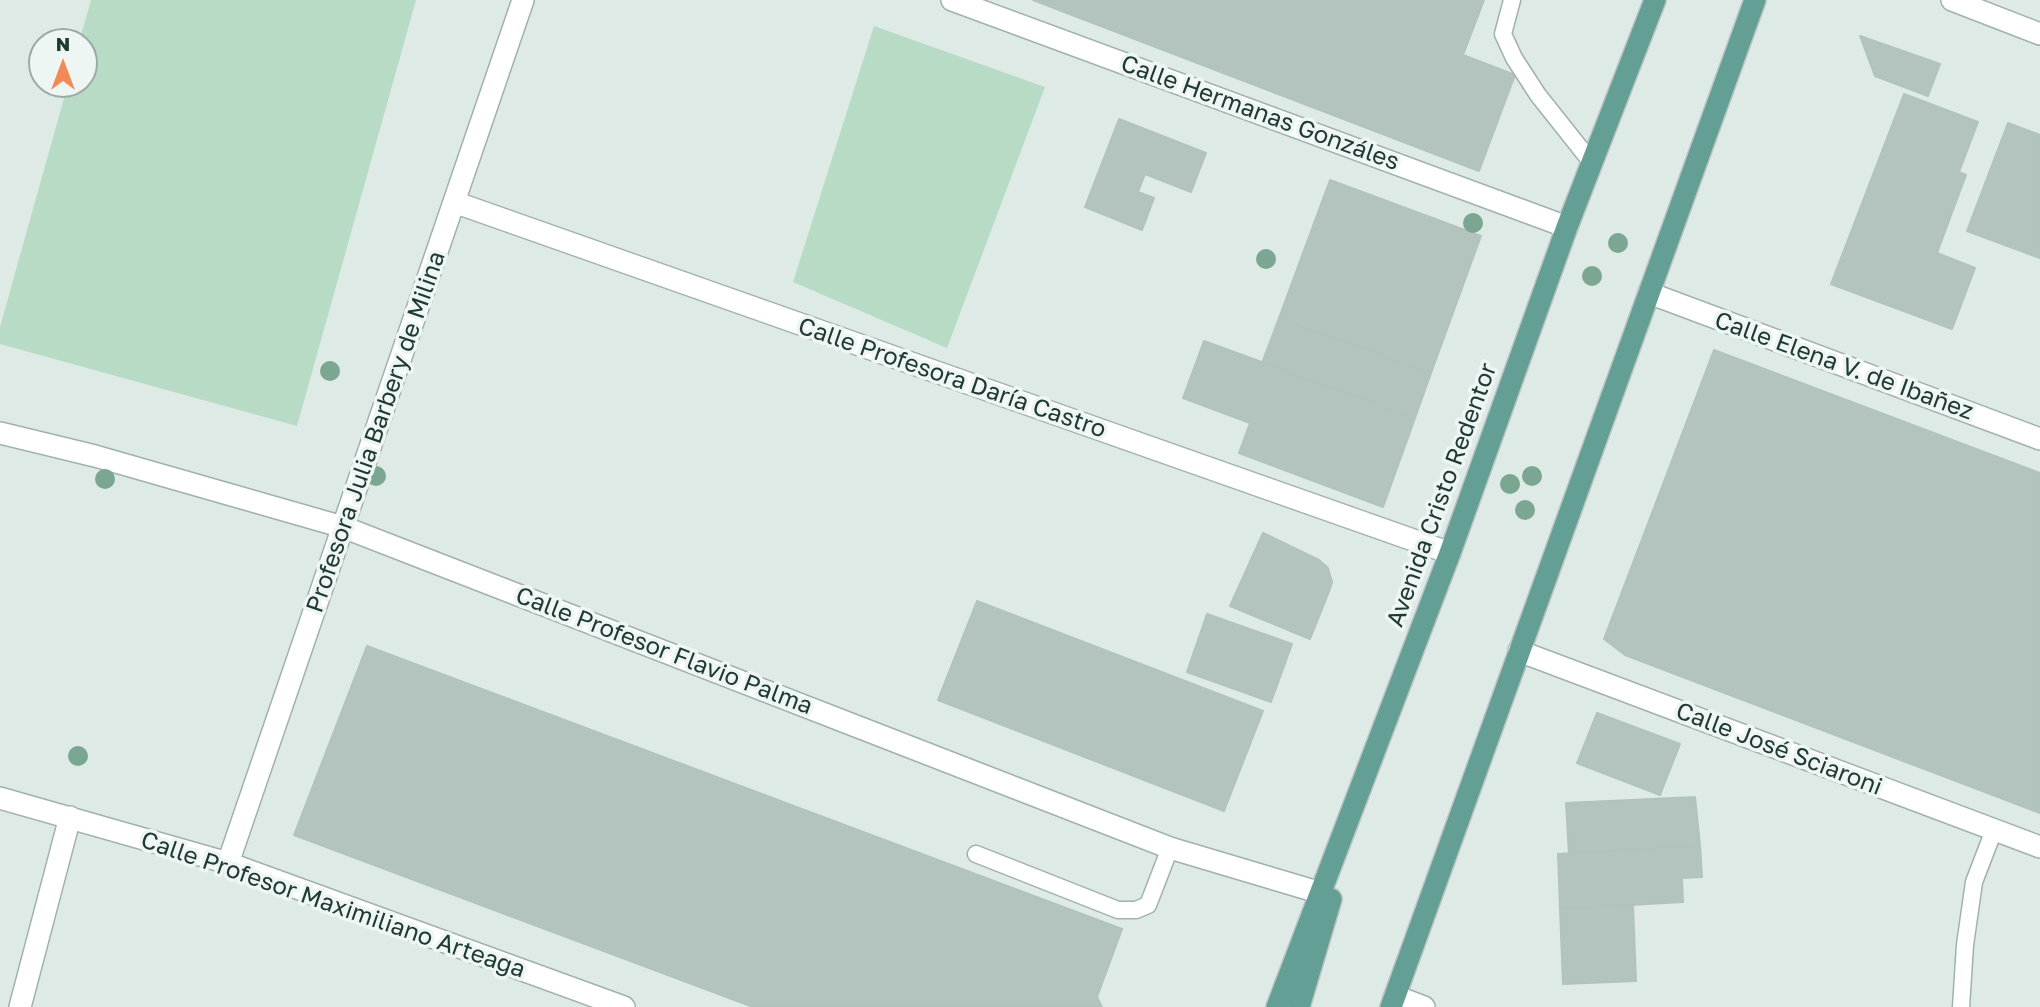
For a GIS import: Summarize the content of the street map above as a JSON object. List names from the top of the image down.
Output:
{
  "streets": {
    "main road": ["Avenida Cristo Redentor"],
    "street": [
      "Calle Hermanas Gonzáles",
      "Calle Elena V. de Ibañez",
      "Calle Profesora Daría Castro",
      "Profesora Julia Barbery de Milina",
      "Calle Profesor Flavio Palma",
      "Calle José Sciaroni",
      "Calle Profesor Maximiliano Arteaga"
    ]
  },
  "crossings": [
    ["Calle Hermanas Gonzáles", "Avenida Cristo Redentor"],
    ["Calle Profesora Daría Castro", "Profesora Julia Barbery de Milina"],
    ["Calle Profesora Daría Castro", "Avenida Cristo Redentor"],
    ["Profesora Julia Barbery de Milina", "Calle Profesor Flavio Palma"],
    ["Profesora Julia Barbery de Milina", "Calle Profesor Maximiliano Arteaga"],
    ["Avenida Cristo Redentor", "Calle Profesor Flavio Palma"]
  ],
  "north": "top"
}
